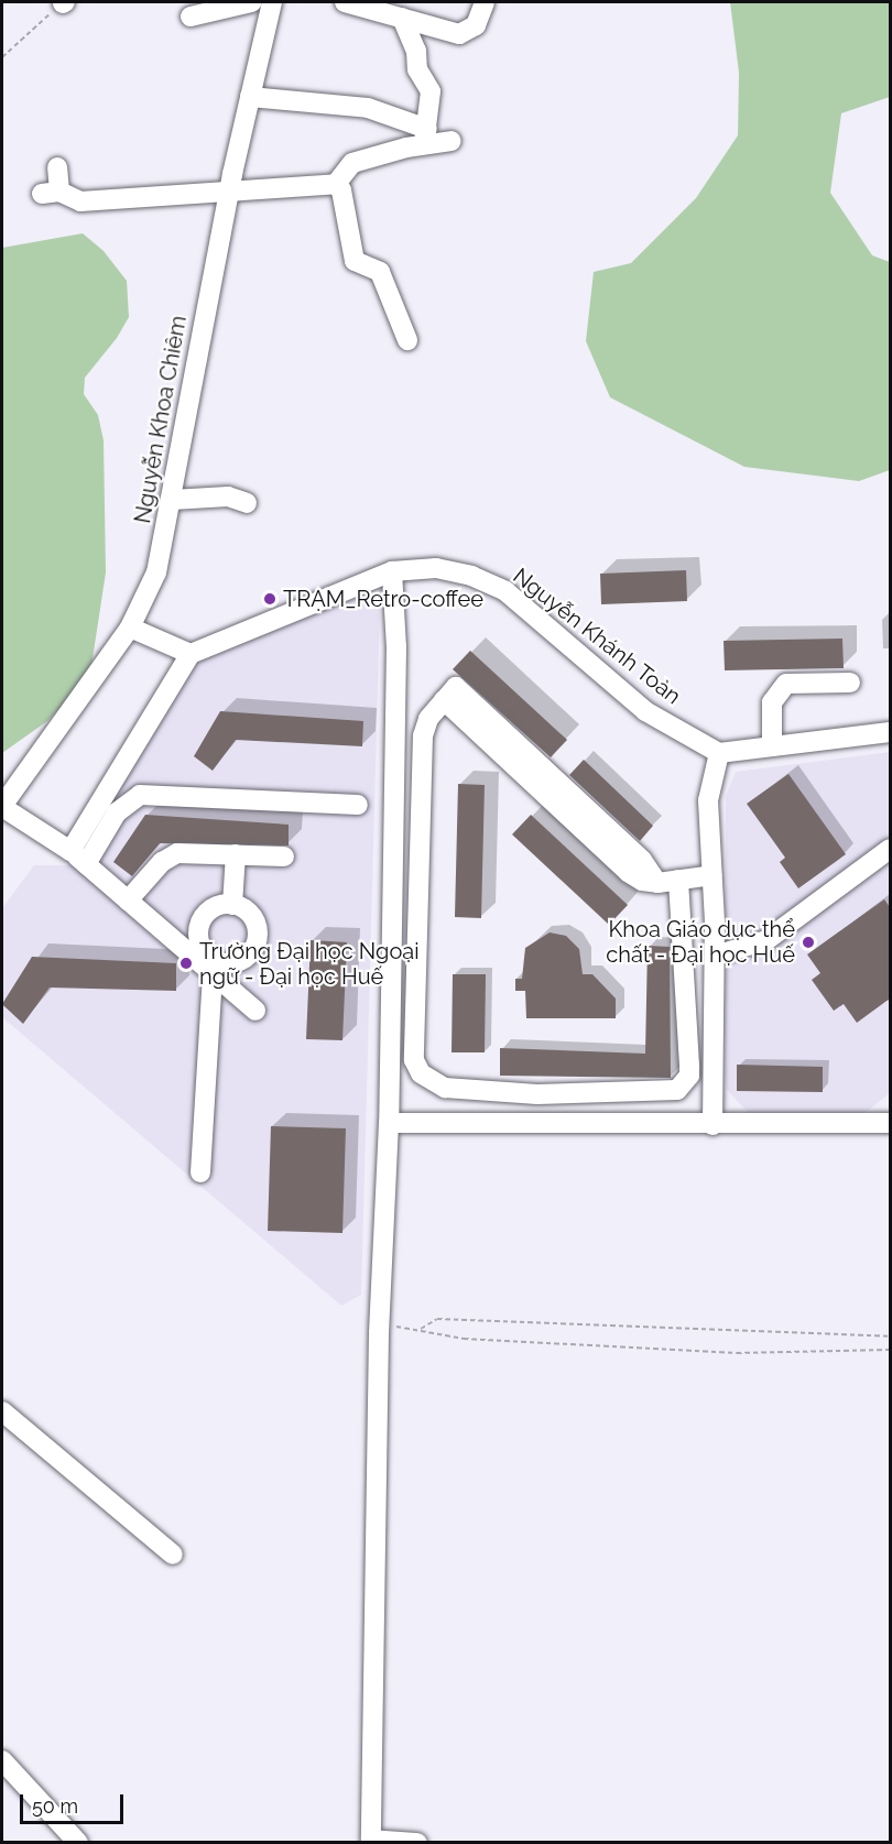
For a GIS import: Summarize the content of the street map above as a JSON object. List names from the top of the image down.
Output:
{
  "streets": {
    "street": ["Nguyễn Khoa Chiêm", "Nguyễn Khánh Toàn"]
  },
  "places": ["TRẠM_Retro-coffee", "Khoa Giáo dục thể chất - Đại học Huế", "Trường Đại học Ngoại ngữ - Đại học Huế"],
  "scale_bar": "50 m"
}
